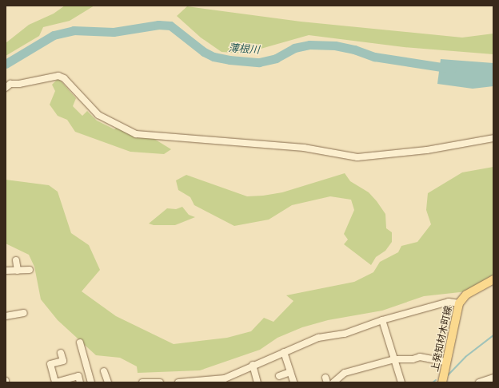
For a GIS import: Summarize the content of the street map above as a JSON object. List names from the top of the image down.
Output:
{
  "streets": {
    "main road": ["上発知材木町線"]
  },
  "water": ["薄根川"]
}
